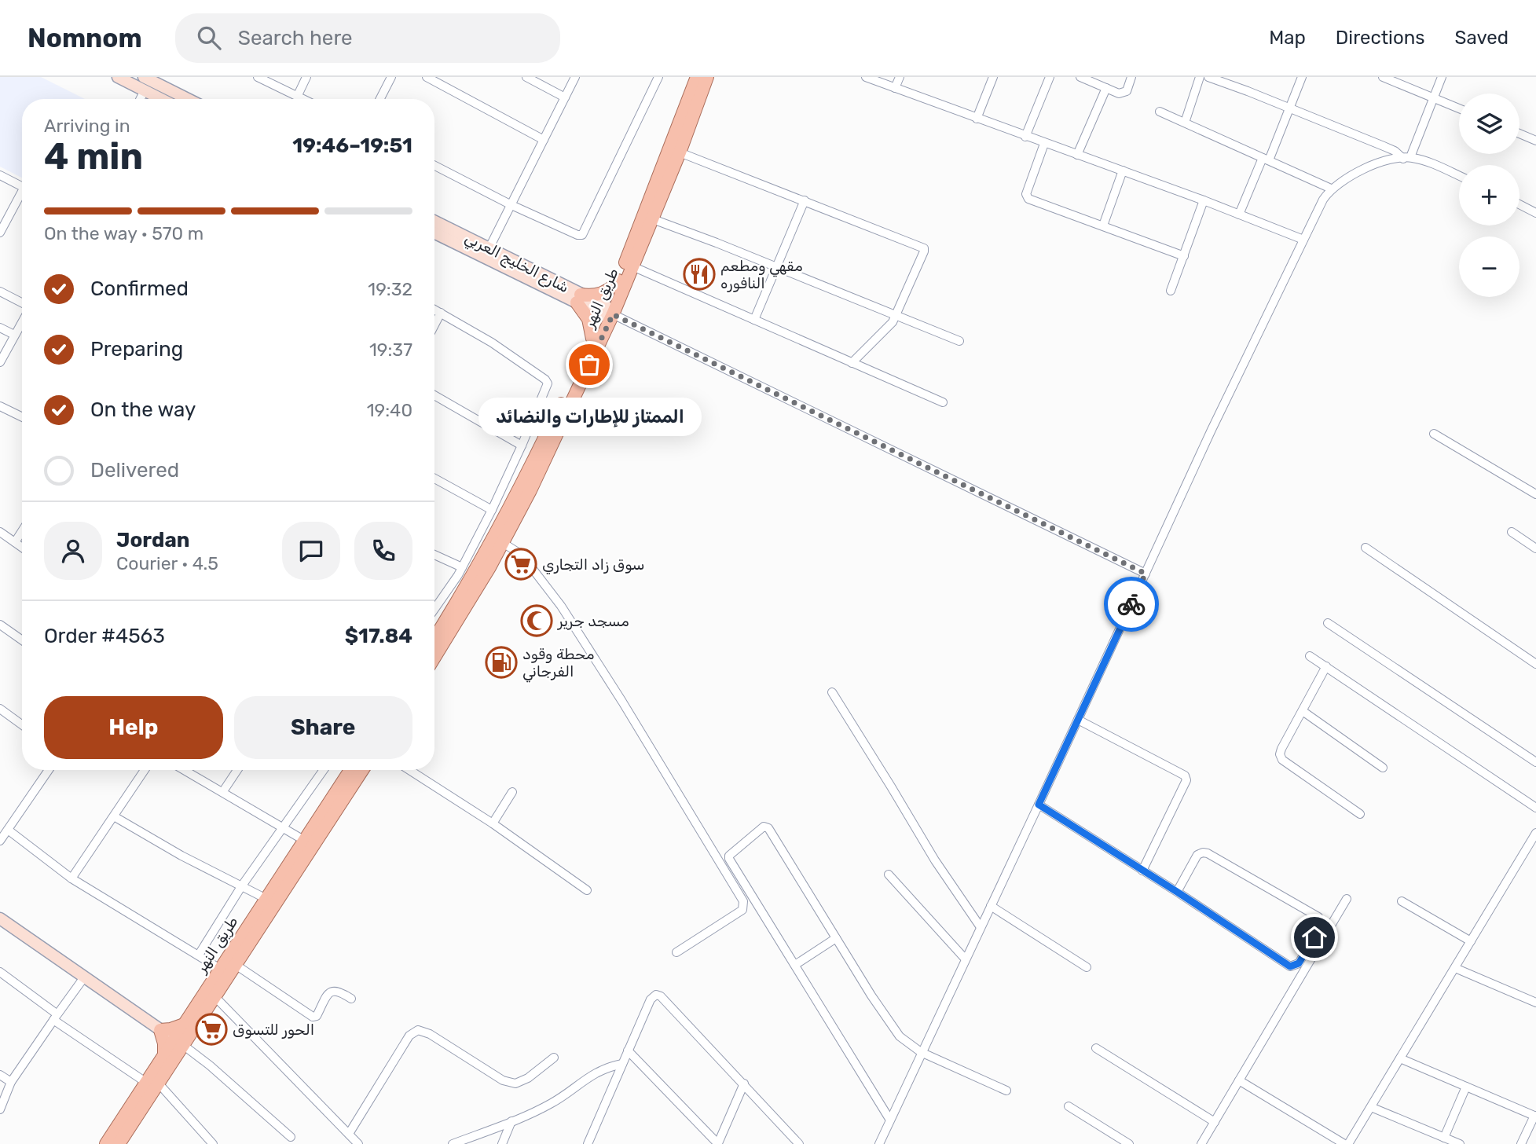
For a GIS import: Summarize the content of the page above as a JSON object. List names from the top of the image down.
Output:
{
  "streets": {
    "main road": ["شارع الخليج العربي", "طريق النهر"]
  },
  "crossings": [
    ["شارع الخليج العربي", "طريق النهر"]
  ],
  "places": {
    "restaurant": ["مقهي ومطعم النافوره"],
    "other": ["الممتاز للإطارات والنضائد"],
    "supermarket": ["سوق زاد التجاري", "الحور للتسوق"],
    "mosque": ["مسجد جرير"],
    "fuel station": ["محطة وقود الفرجاني"]
  },
  "page": {
    "header": "Nomnom",
    "search": "Search here",
    "nav": ["Map", "Directions", "Saved"],
    "map_buttons": ["+", "−"],
    "heading": ["4 min", "Arriving in", "19:46–19:51"],
    "panel": [
      "Jordan",
      "Courier · 4.5",
      "Order #4563",
      "$17.84"
    ],
    "bar": "On the way · 570 m",
    "list": [
      ["Confirmed", "19:32"],
      ["Preparing", "19:37"],
      ["On the way", "19:40"],
      "Delivered"
    ],
    "bubble": "الممتاز للإطارات والنضائد",
    "buttons": ["Help", "Share"]
  }
}
